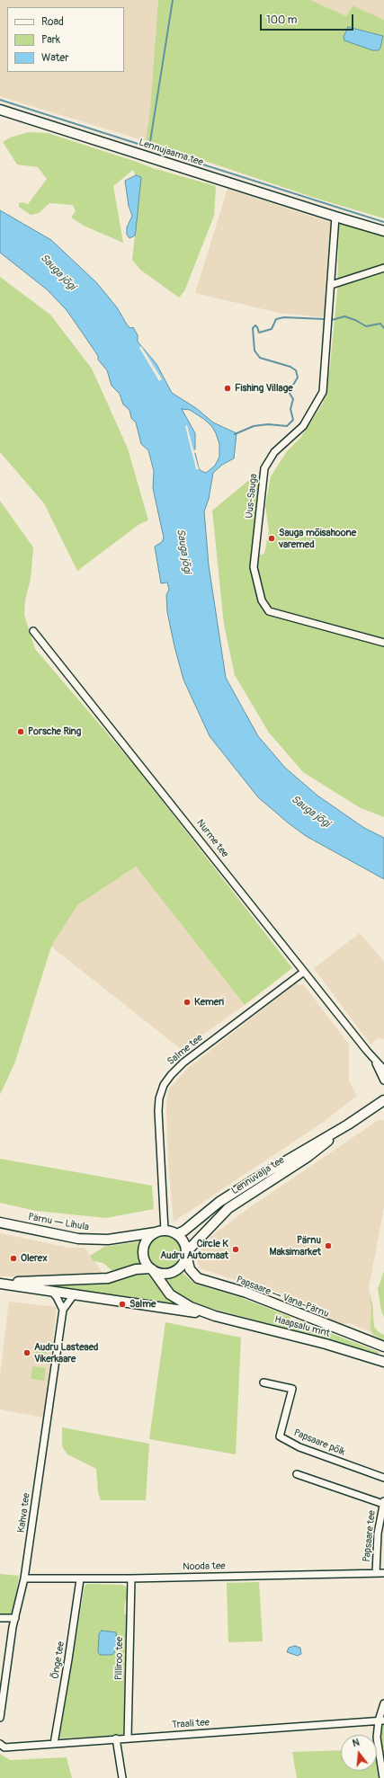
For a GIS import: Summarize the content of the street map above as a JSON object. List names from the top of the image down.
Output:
{
  "streets": {
    "main road": [
      "Lennujaama tee",
      "Lennuvälja tee",
      "Pärnu — Lihula",
      "Papsaare — Vana-Pärnu",
      "Haapsalu mnt"
    ],
    "street": [
      "Uus-Sauga",
      "Nurme tee",
      "Salme tee",
      "Papsaare põik",
      "Kahva tee",
      "Papsaare tee",
      "Nooda tee",
      "Pilliroo tee",
      "Õnge tee",
      "Traali tee"
    ]
  },
  "crossings": [
    ["Lennujaama tee", "Uus-Sauga"],
    ["Nurme tee", "Salme tee"],
    ["Salme tee", "Lennuvälja tee"],
    ["Salme tee", "Pärnu — Lihula"],
    ["Salme tee", "Papsaare — Vana-Pärnu"],
    ["Lennuvälja tee", "Pärnu — Lihula"],
    ["Lennuvälja tee", "Papsaare — Vana-Pärnu"],
    ["Pärnu — Lihula", "Papsaare — Vana-Pärnu"],
    ["Kahva tee", "Nooda tee"],
    ["Papsaare tee", "Nooda tee"],
    ["Nooda tee", "Pilliroo tee"],
    ["Nooda tee", "Õnge tee"],
    ["Pilliroo tee", "Traali tee"],
    ["Õnge tee", "Traali tee"]
  ],
  "water": ["Sauga jõgi"],
  "places": [
    "Fishing Village",
    "Sauga mõisahoone varemed",
    "Porsche Ring",
    "Kemeri",
    "Pärnu Maksimarket",
    "Circle K Audru Automaat",
    "Olerex",
    "Salme",
    "Audru Lasteaed Vikerkaare"
  ],
  "legend": ["Road", "Park", "Water"],
  "scale_bar": "100 m",
  "north": "top"
}
